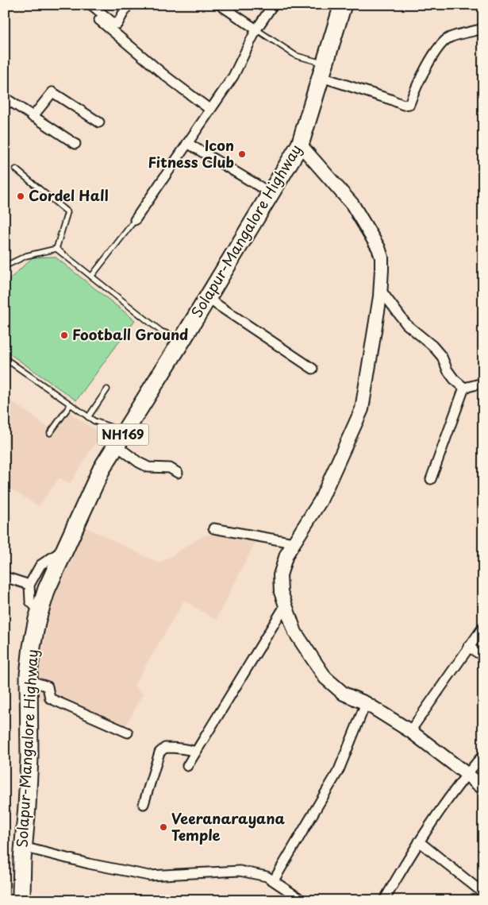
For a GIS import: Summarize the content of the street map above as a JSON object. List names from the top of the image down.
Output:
{
  "streets": {
    "highway": ["Solapur-Mangalore Highway", "NH169"]
  },
  "places": [
    "Icon Fitness Club",
    "Cordel Hall",
    "Football Ground",
    "Veeranarayana Temple"
  ]
}
